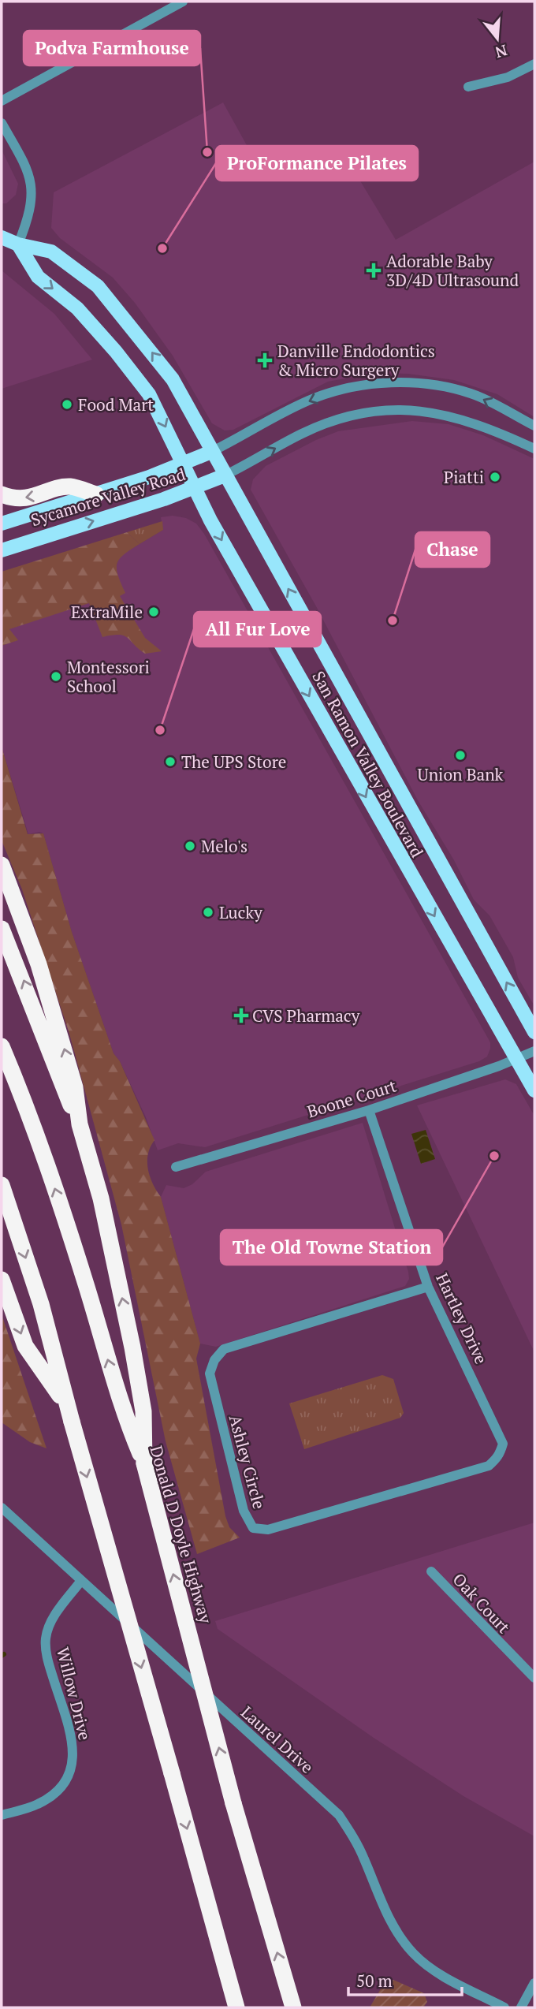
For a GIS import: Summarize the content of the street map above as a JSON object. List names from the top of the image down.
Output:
{
  "streets": {
    "highway": ["Donald D Doyle Highway"],
    "main road": ["Sycamore Valley Road", "San Ramon Valley Boulevard"],
    "street": [
      "Boone Court",
      "Hartley Drive",
      "Ashley Circle",
      "Oak Court",
      "Willow Drive",
      "Laurel Drive"
    ]
  },
  "crossings": [
    ["Sycamore Valley Road", "San Ramon Valley Boulevard"],
    ["San Ramon Valley Boulevard", "Boone Court"],
    ["Boone Court", "Hartley Drive"],
    ["Hartley Drive", "Ashley Circle"],
    ["Willow Drive", "Laurel Drive"]
  ],
  "places": {
    "other": [
      "Podva Farmhouse",
      "ProFormance Pilates",
      "Food Mart",
      "Piatti",
      "ExtraMile",
      "Chase",
      "Montessori School",
      "All Fur Love",
      "Union Bank",
      "The UPS Store",
      "Melo's",
      "Lucky",
      "The Old Towne Station"
    ],
    "health": ["Adorable Baby 3D/4D Ultrasound", "Danville Endodontics & Micro Surgery", "CVS Pharmacy"]
  },
  "scale_bar": "50 m",
  "north": "bottom"
}
